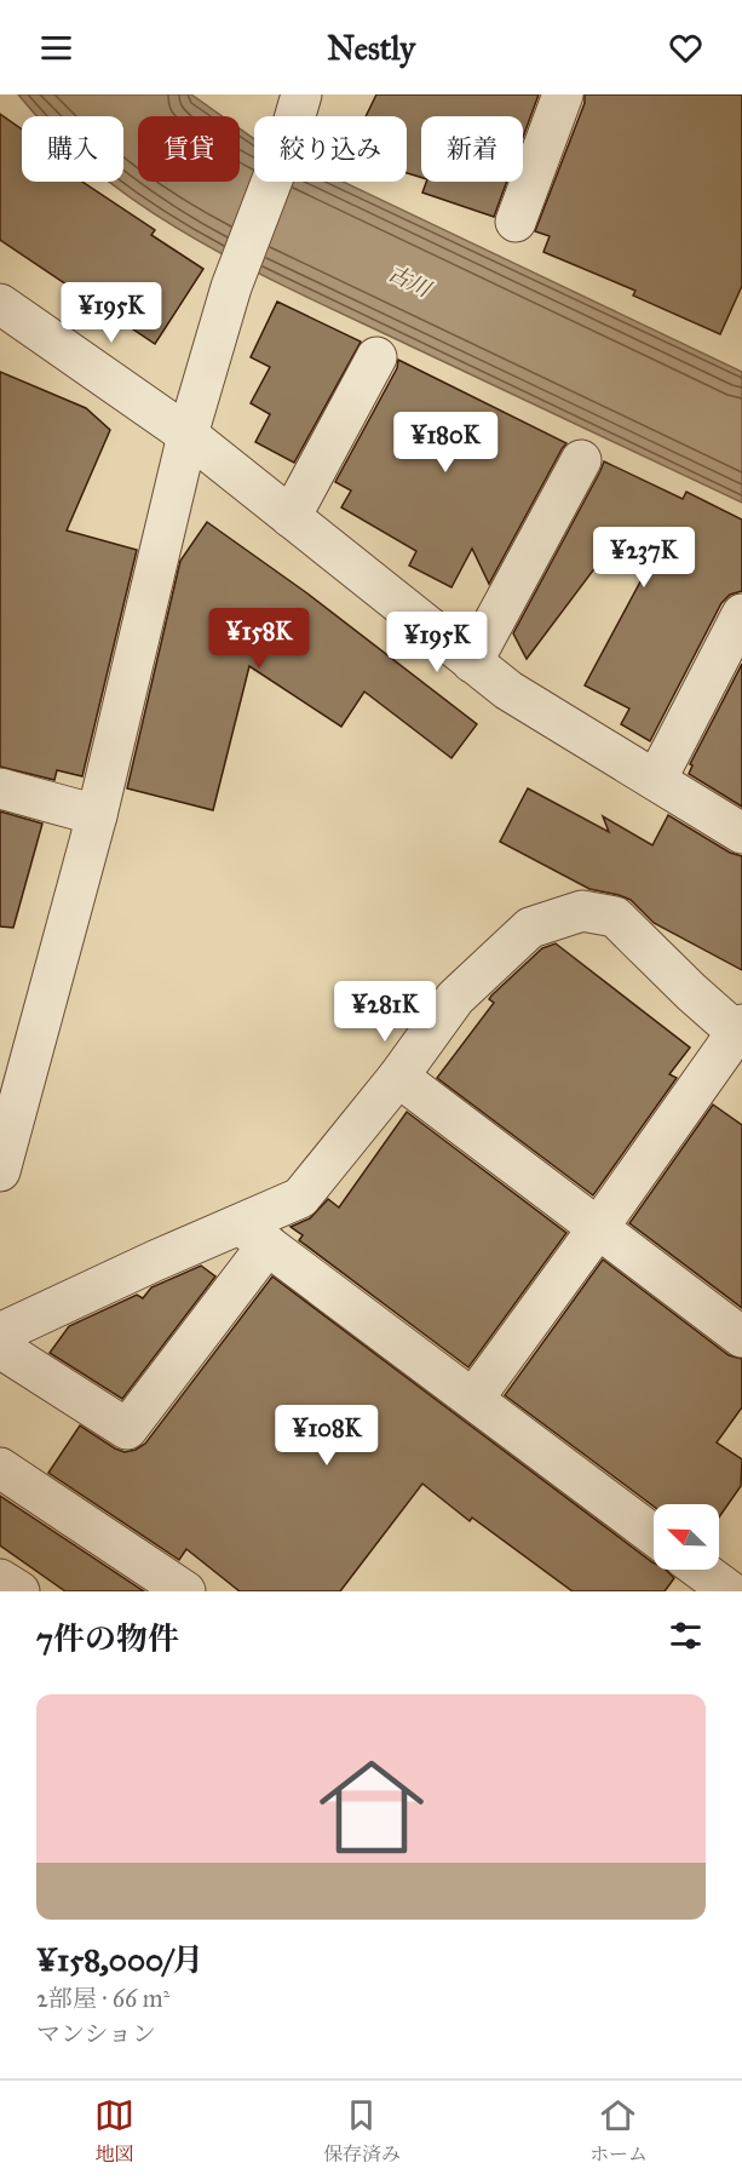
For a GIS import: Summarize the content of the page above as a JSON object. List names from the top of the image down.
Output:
{
  "water": ["古川"],
  "north": "top left",
  "page": {
    "header": "Nestly",
    "chip": [
      "購入",
      "賃貸",
      "絞り込み",
      "新着"
    ],
    "price": [
      "¥195K",
      "¥180K",
      "¥237K",
      "¥158K",
      "¥195K",
      "¥281K",
      "¥108K"
    ],
    "heading": "7件の物件",
    "list": [
      {
        "name": "¥158,000/月",
        "note": "2部屋 · 66 m² · マンション"
      }
    ],
    "tabs": ["地図", "保存済み", "ホーム"]
  }
}
